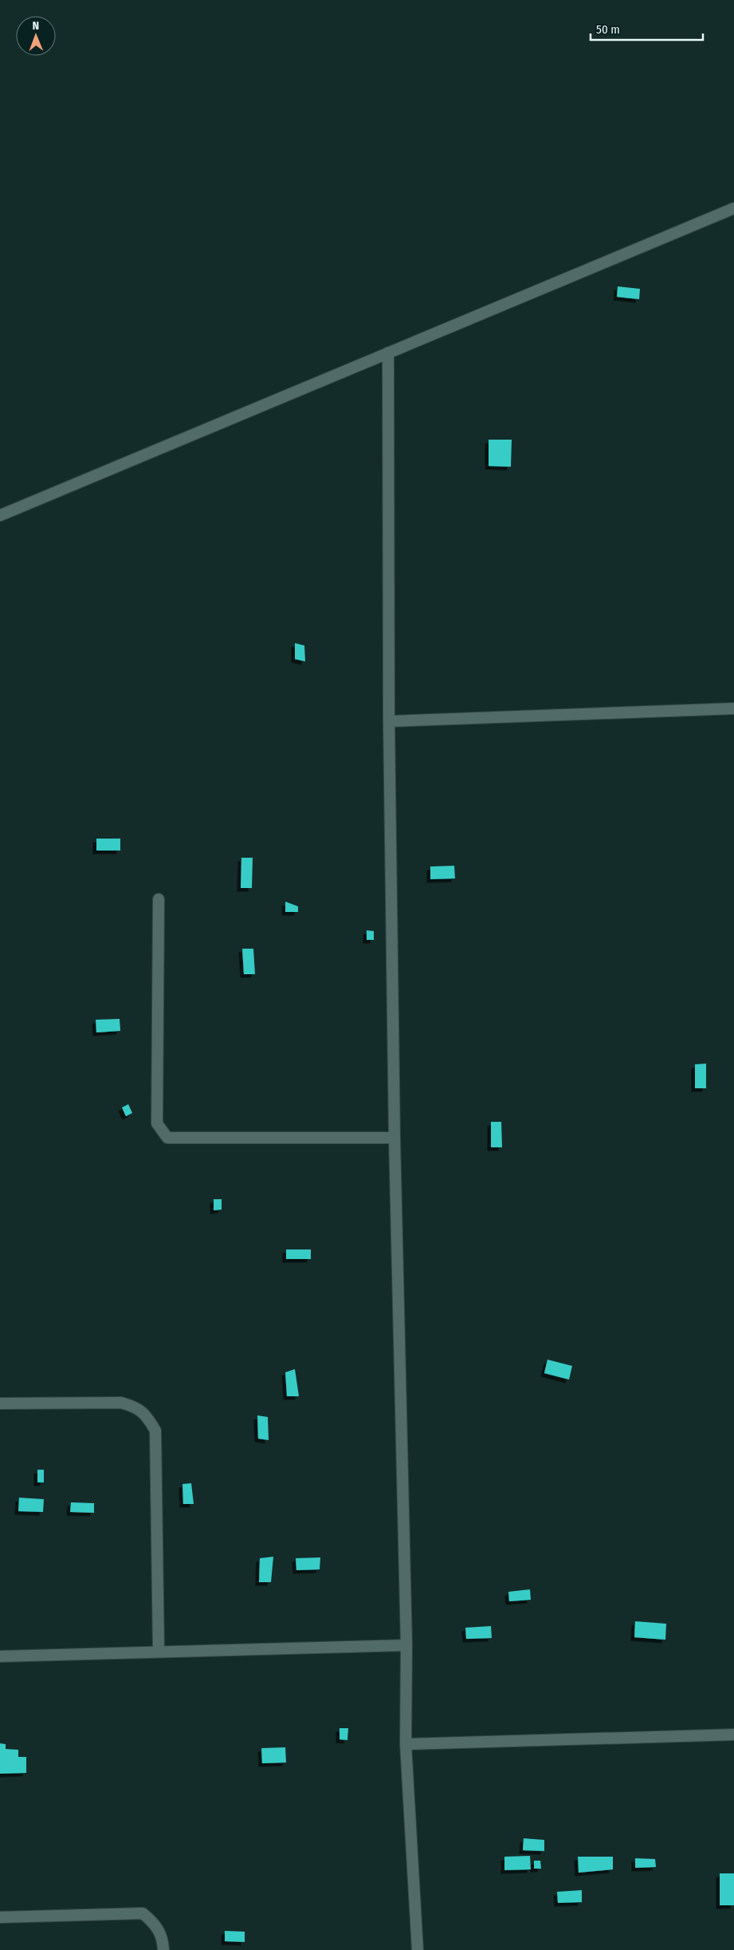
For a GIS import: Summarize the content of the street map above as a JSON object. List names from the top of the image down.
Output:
{
  "scale_bar": "50 m",
  "north": "top"
}
